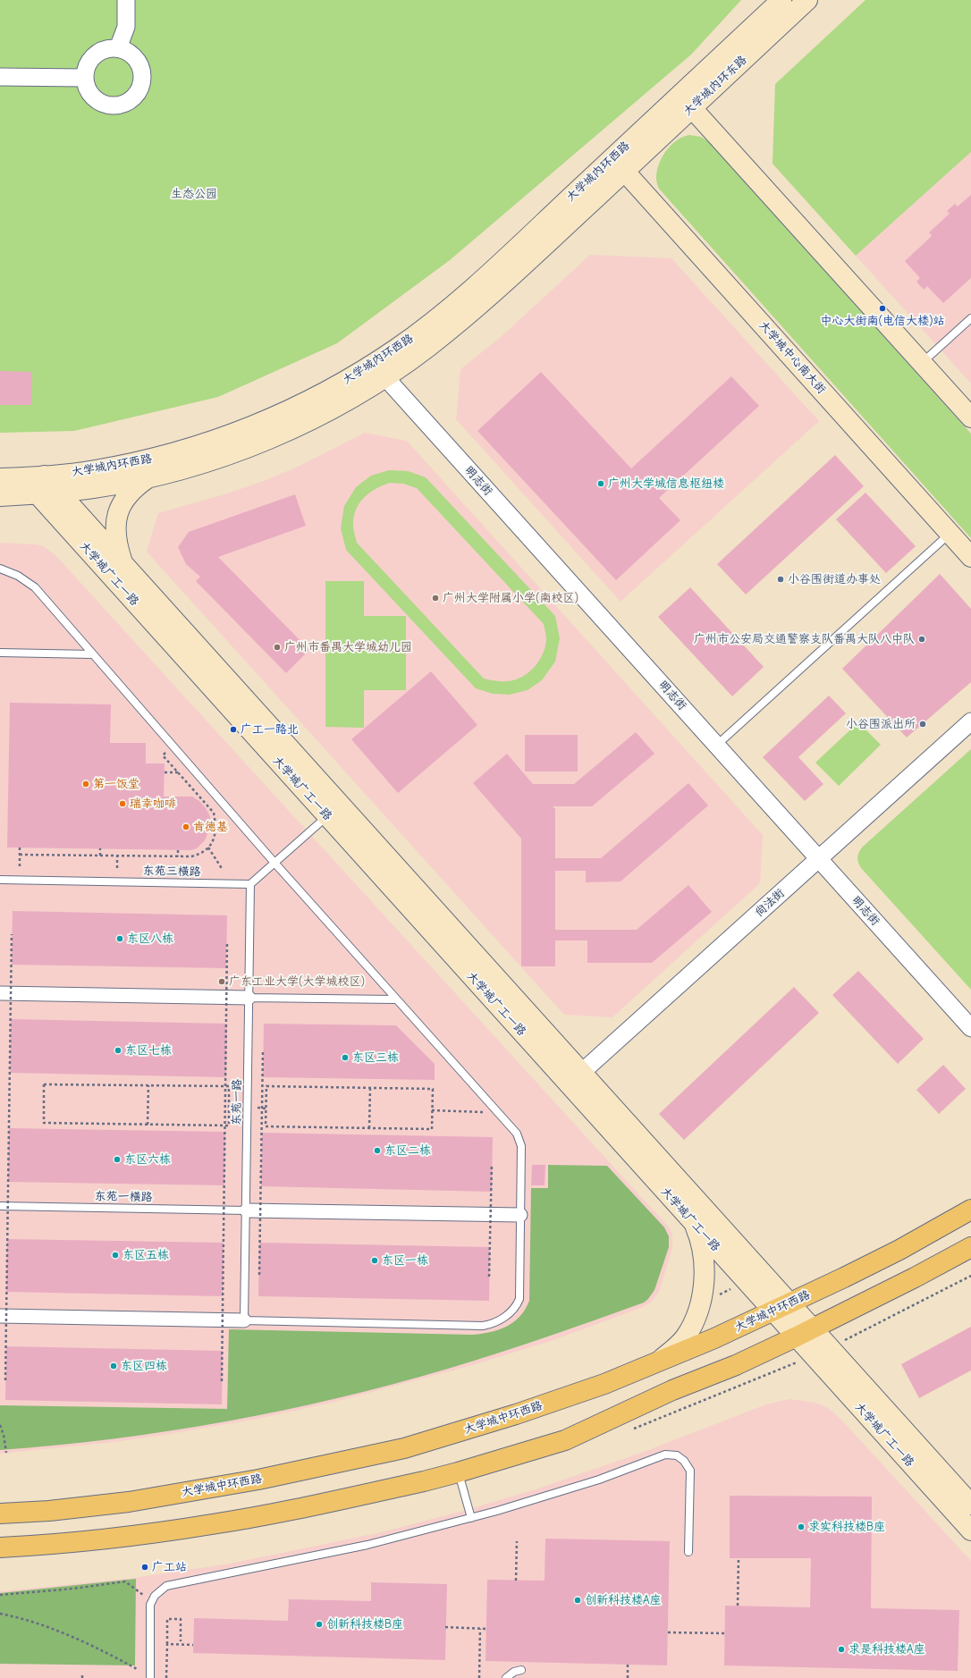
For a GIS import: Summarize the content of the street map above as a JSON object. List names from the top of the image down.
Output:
{
  "streets": {
    "main road": [
      "大学城内环东路",
      "大学城内环西路",
      "大学城中心南大街",
      "大学城广工一路",
      "大学城中环西路"
    ],
    "street": ["明志街", "尚法街"],
    "lane": ["东苑三横路", "东苑一路", "东苑一横路"]
  },
  "crossings": [
    ["大学城内环东路", "大学城内环西路"],
    ["大学城内环西路", "大学城中心南大街"],
    ["大学城内环西路", "明志街"],
    ["大学城内环西路", "大学城广工一路"],
    ["明志街", "尚法街"],
    ["大学城广工一路", "尚法街"],
    ["大学城广工一路", "大学城中环西路"],
    ["东苑三横路", "东苑一路"],
    ["东苑一路", "东苑一横路"]
  ],
  "parks": ["生态公园"],
  "places": [
    "中心大街南(电信大楼)站",
    "广州大学城信息枢纽楼",
    "小谷围街道办事处",
    "广州大学附属小学(南校区)",
    "广州市公安局交通警察支队番禺大队八中队",
    "广州市番禺大学城幼儿园",
    "小谷围派出所",
    "广工一路北",
    "第一饭堂",
    "瑞幸咖啡",
    "肯德基",
    "东区八栋",
    "广东工业大学(大学城校区)",
    "东区七栋",
    "东区三栋",
    "东区二栋",
    "东区六栋",
    "东区五栋",
    "东区一栋",
    "东区四栋",
    "求实科技楼B座",
    "广工站",
    "创新科技楼A座",
    "创新科技楼B座",
    "求是科技楼A座"
  ]
}
